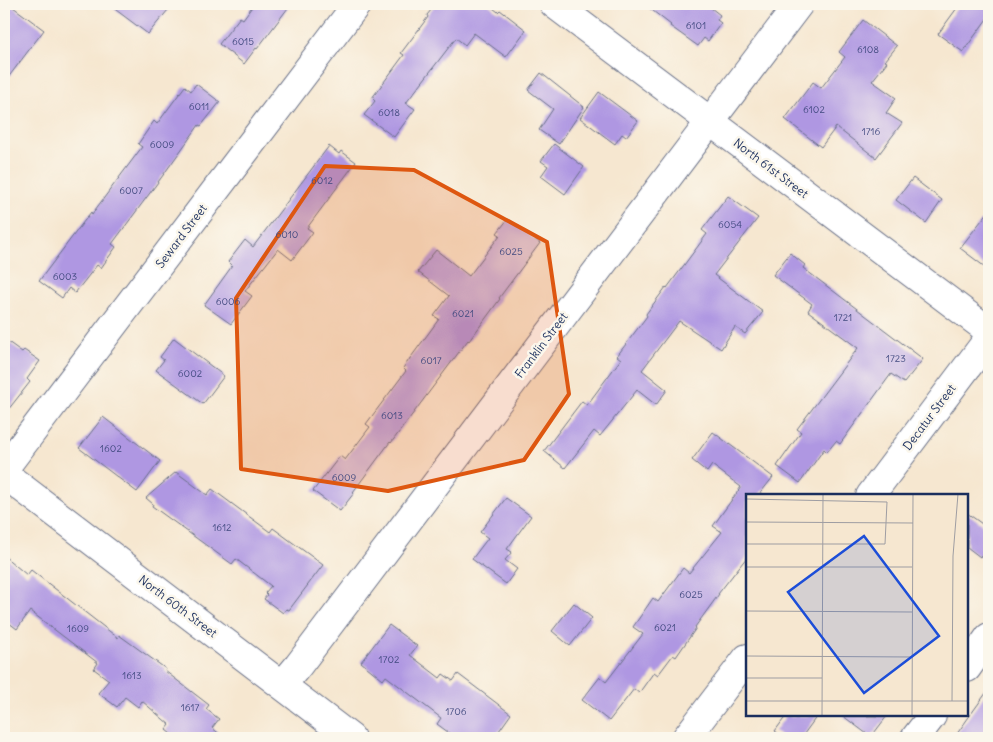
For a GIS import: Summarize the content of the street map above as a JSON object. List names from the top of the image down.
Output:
{
  "streets": {
    "street": [
      "North 61st Street",
      "Seward Street",
      "Franklin Street",
      "Decatur Street",
      "North 60th Street"
    ]
  },
  "crossings": [
    ["North 61st Street", "Franklin Street"],
    ["Franklin Street", "North 60th Street"]
  ],
  "house_numbers": [
    "6101",
    "6015",
    "6108",
    "6011",
    "6102",
    "6018",
    "1716",
    "6009",
    "6012",
    "6007",
    "6054",
    "6010",
    "6025",
    "6003",
    "6006",
    "6021",
    "1721",
    "1723",
    "6017",
    "6002",
    "6013",
    "1602",
    "6009",
    "1612",
    "6025",
    "6021",
    "1609",
    "1702",
    "1613",
    "1617",
    "1706"
  ]
}
